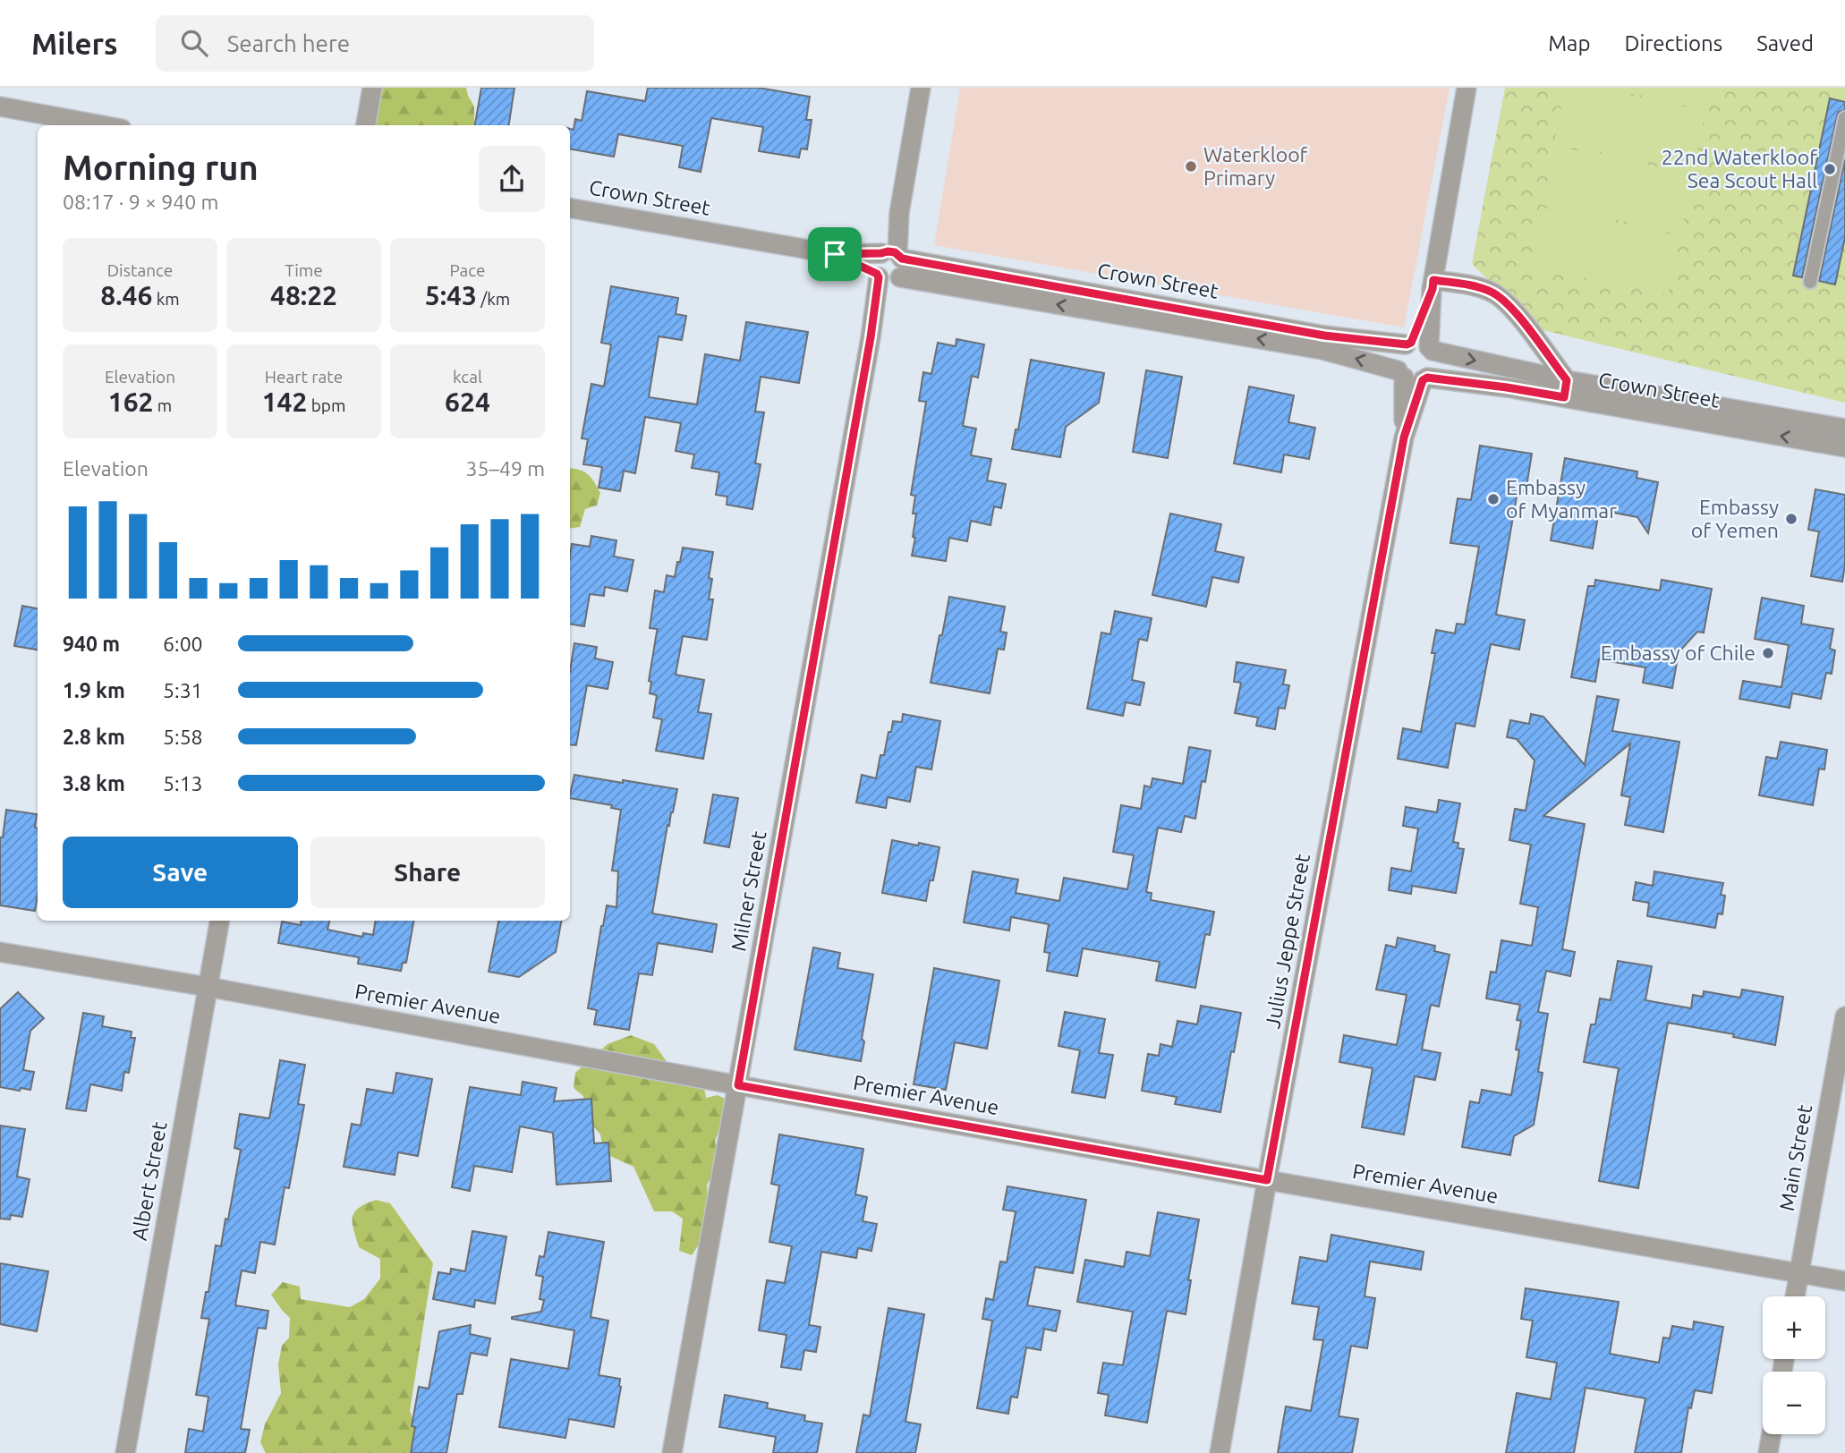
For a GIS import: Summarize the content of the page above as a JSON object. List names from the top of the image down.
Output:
{
  "streets": {
    "street": [
      "Crown Street",
      "Milner Street",
      "Julius Jeppe Street",
      "Premier Avenue",
      "Main Street",
      "Albert Street"
    ]
  },
  "crossings": [
    ["Crown Street", "Milner Street"],
    ["Crown Street", "Julius Jeppe Street"],
    ["Milner Street", "Premier Avenue"],
    ["Julius Jeppe Street", "Premier Avenue"],
    ["Premier Avenue", "Main Street"],
    ["Premier Avenue", "Albert Street"]
  ],
  "places": [
    "Waterkloof Primary",
    "22nd Waterkloof Sea Scout Hall",
    "Embassy of Myanmar",
    "Embassy of Yemen",
    "Embassy of Chile"
  ],
  "page": {
    "header": "Milers",
    "search": "Search here",
    "nav": ["Map", "Directions", "Saved"],
    "heading": ["Morning run", "08:17 · 9 × 940 m"],
    "stats": [
      ["Distance", "8.46 km"],
      ["Time", "48:22"],
      ["Pace", "5:43 /km"],
      ["Elevation", "162 m"],
      ["Heart rate", "142 bpm"],
      ["kcal", "624"]
    ],
    "chart": ["Elevation", "35–49 m"],
    "list": [
      {
        "name": "940 m",
        "note": "6:00"
      },
      {
        "name": "1.9 km",
        "note": "5:31"
      },
      {
        "name": "2.8 km",
        "note": "5:58"
      },
      {
        "name": "3.8 km",
        "note": "5:13"
      }
    ],
    "buttons": ["Save", "Share"],
    "map_buttons": ["+", "−"]
  }
}
